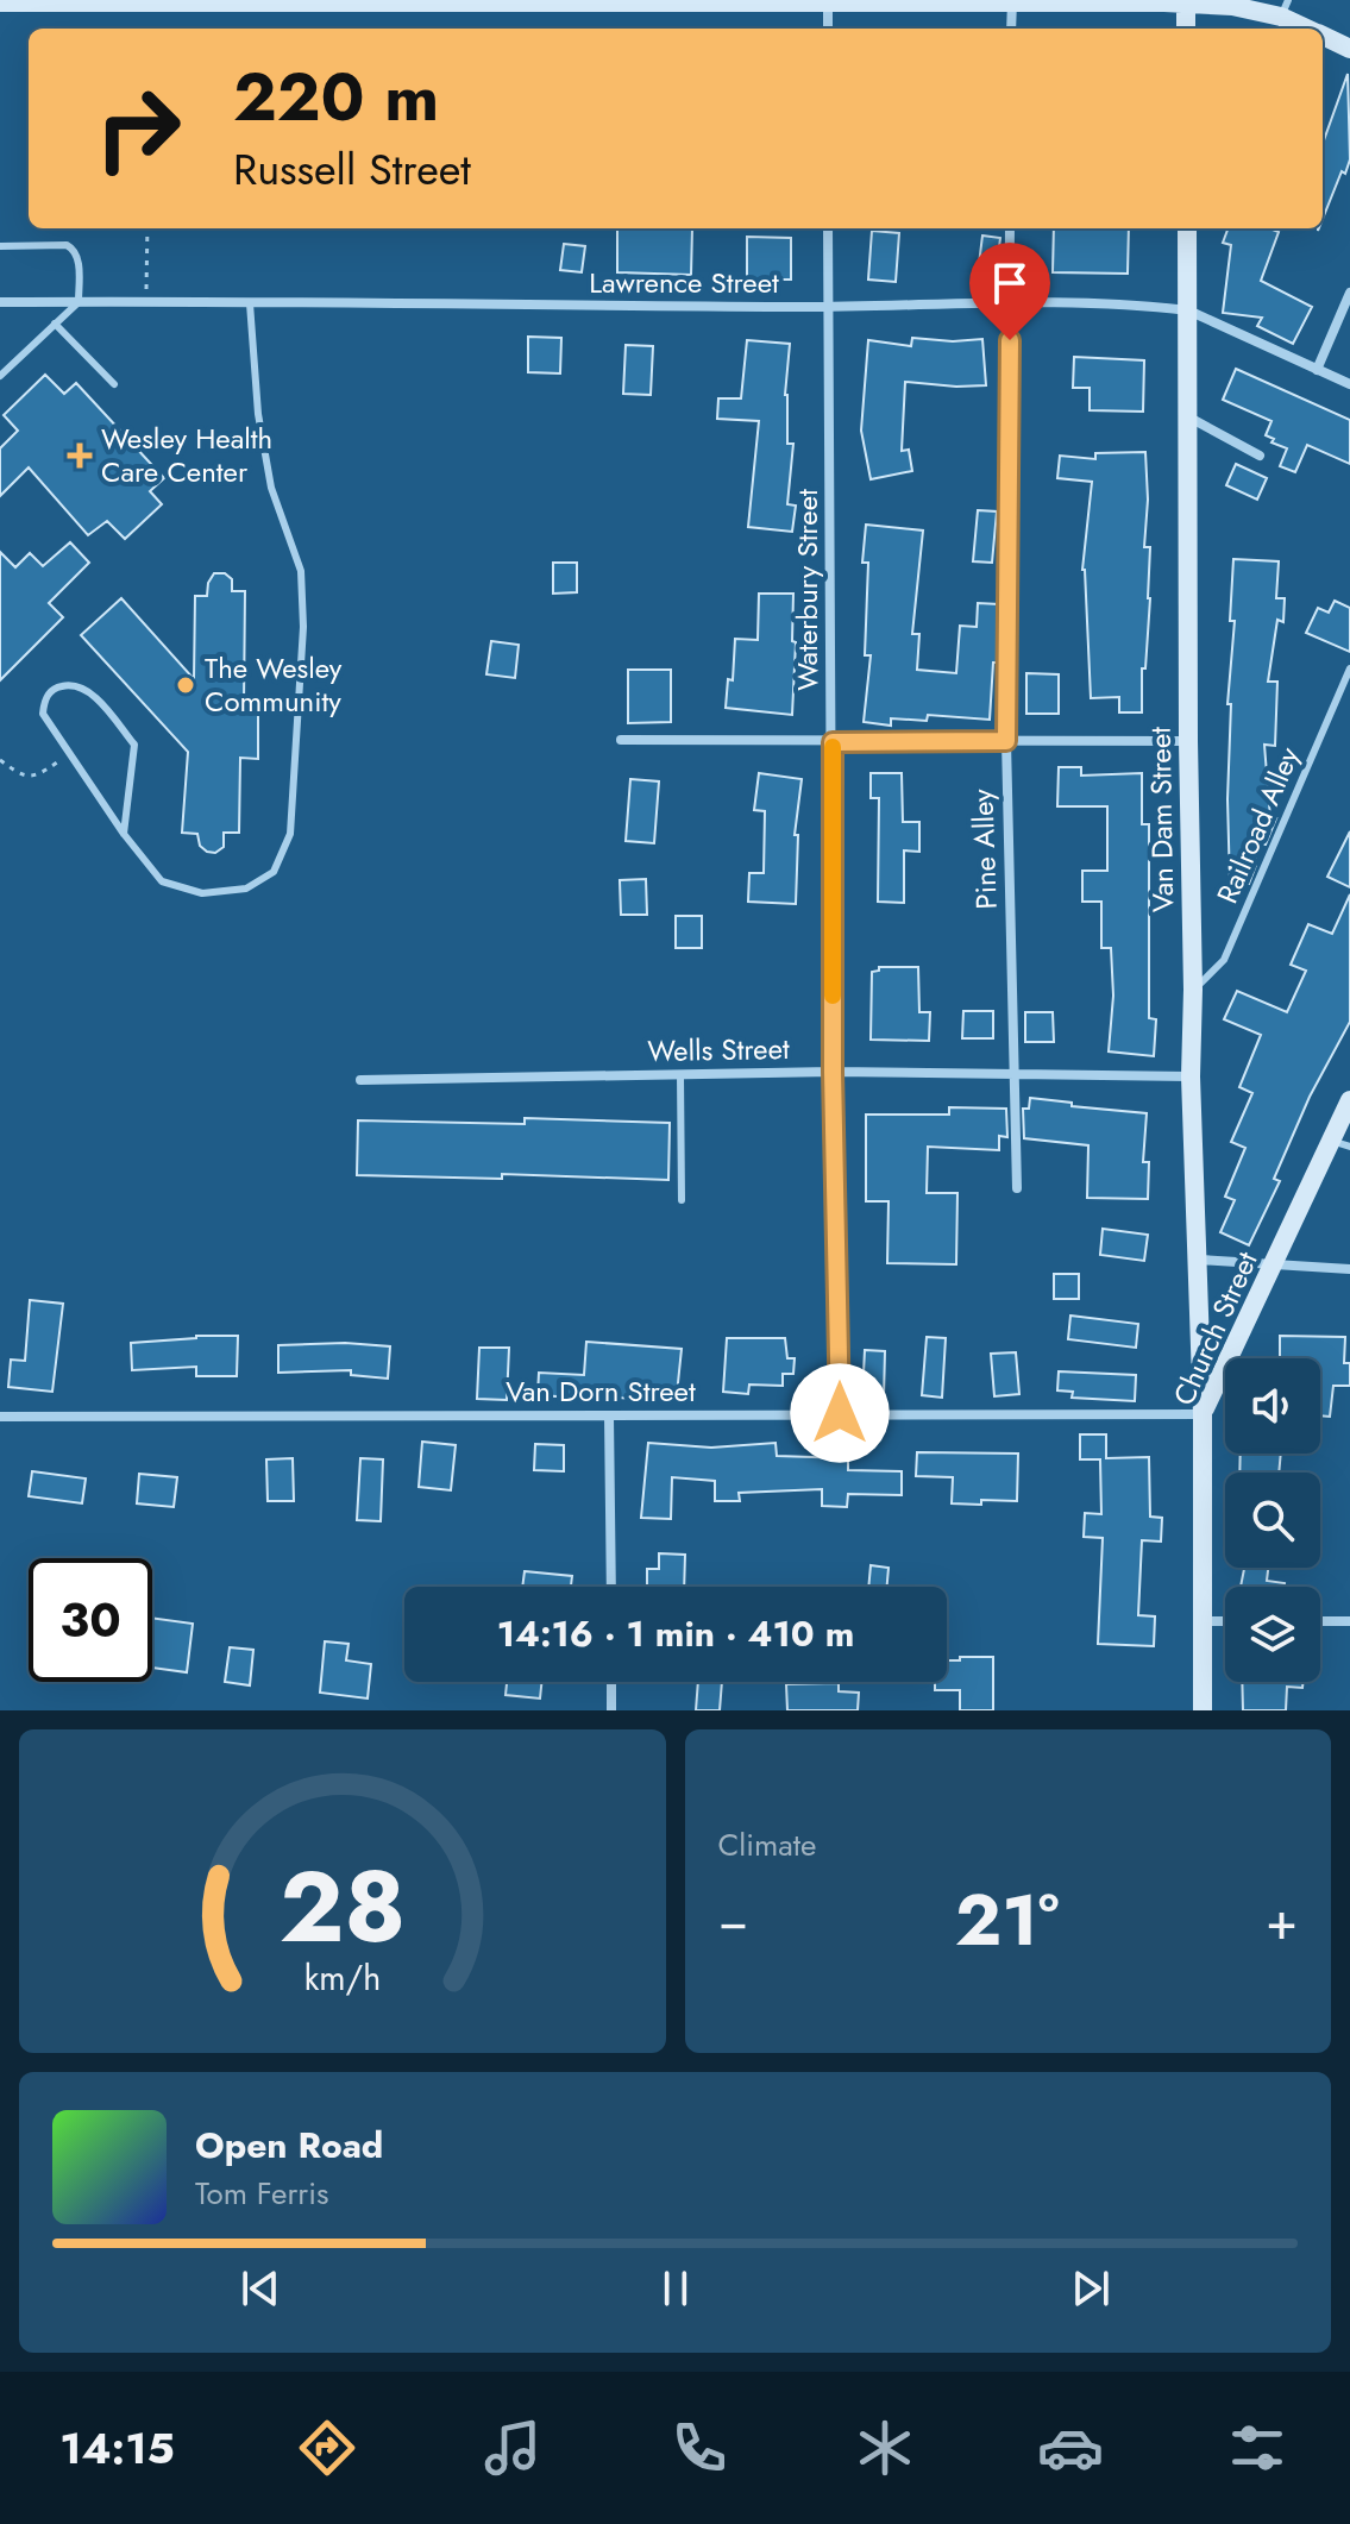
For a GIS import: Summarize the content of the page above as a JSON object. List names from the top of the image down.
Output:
{
  "streets": {
    "main road": ["Van Dam Street", "Church Street"],
    "street": [
      "Lawrence Street",
      "Waterbury Street",
      "Pine Alley",
      "Wells Street",
      "Van Dorn Street"
    ],
    "lane": ["Railroad Alley"]
  },
  "crossings": [
    ["Lawrence Street", "Waterbury Street"],
    ["Lawrence Street", "Van Dam Street"],
    ["Lawrence Street", "Pine Alley"],
    ["Waterbury Street", "Wells Street"],
    ["Waterbury Street", "Van Dorn Street"],
    ["Van Dam Street", "Railroad Alley"],
    ["Van Dam Street", "Wells Street"],
    ["Van Dam Street", "Church Street"],
    ["Van Dam Street", "Van Dorn Street"],
    ["Pine Alley", "Wells Street"],
    ["Church Street", "Van Dorn Street"]
  ],
  "places": {
    "health": ["Wesley Health Care Center"],
    "other": ["The Wesley Community"]
  },
  "page": {
    "turn": ["220 m", "Russell Street"],
    "limit": "30",
    "trip": "14:16 · 1 min · 410 m",
    "tile": "Climate",
    "heat": ["−", "21°", "+"],
    "song": ["Open Road", "Tom Ferris"],
    "tabs": "14:15",
    "gauge": ["28", "km/h"]
  }
}
